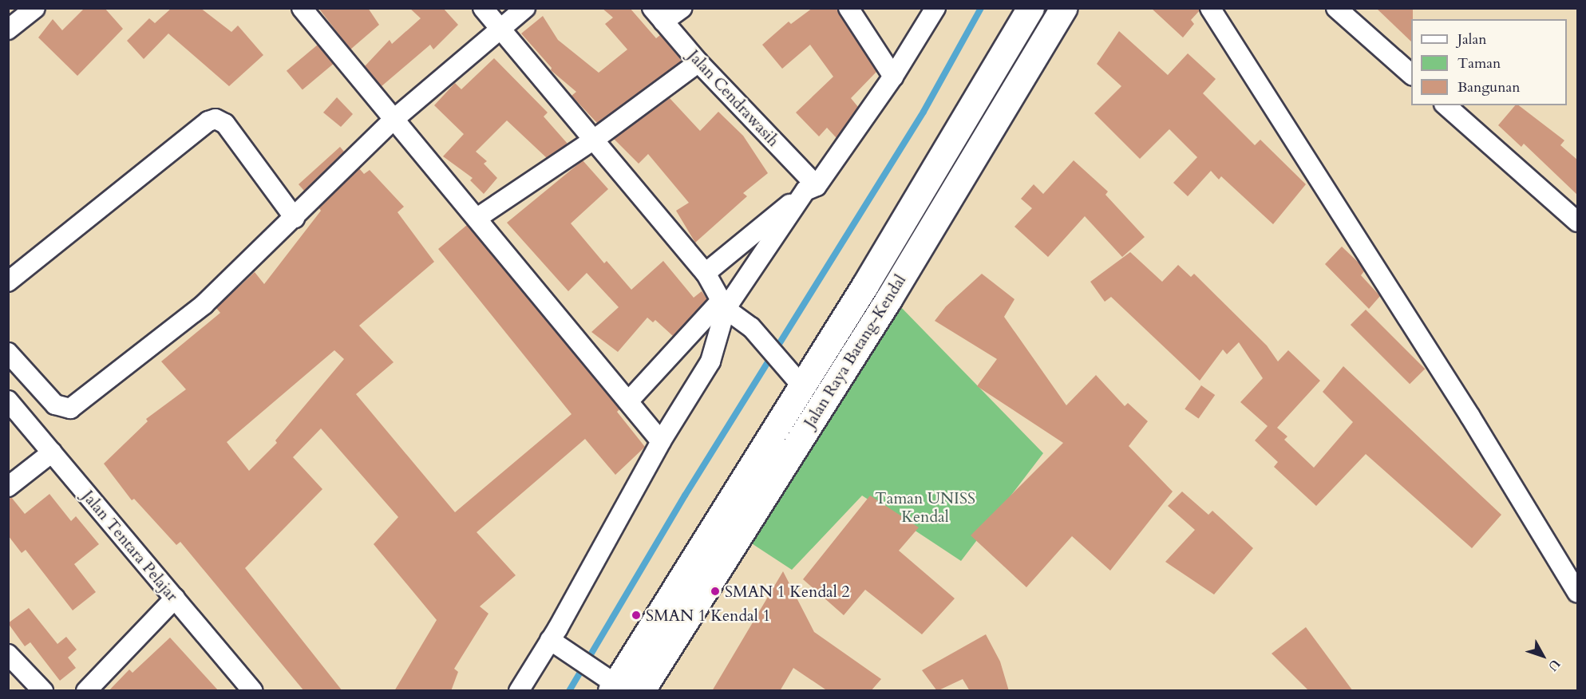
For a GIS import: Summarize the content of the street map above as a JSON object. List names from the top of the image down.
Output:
{
  "streets": {
    "highway": ["Jalan Raya Batang-Kendal"],
    "street": ["Jalan Cendrawasih", "Jalan Tentara Pelajar"]
  },
  "parks": ["Taman UNISS Kendal"],
  "places": ["SMAN 1 Kendal 2", "SMAN 1 Kendal 1"],
  "legend": ["Jalan", "Taman", "Bangunan"],
  "north": "bottom right"
}
